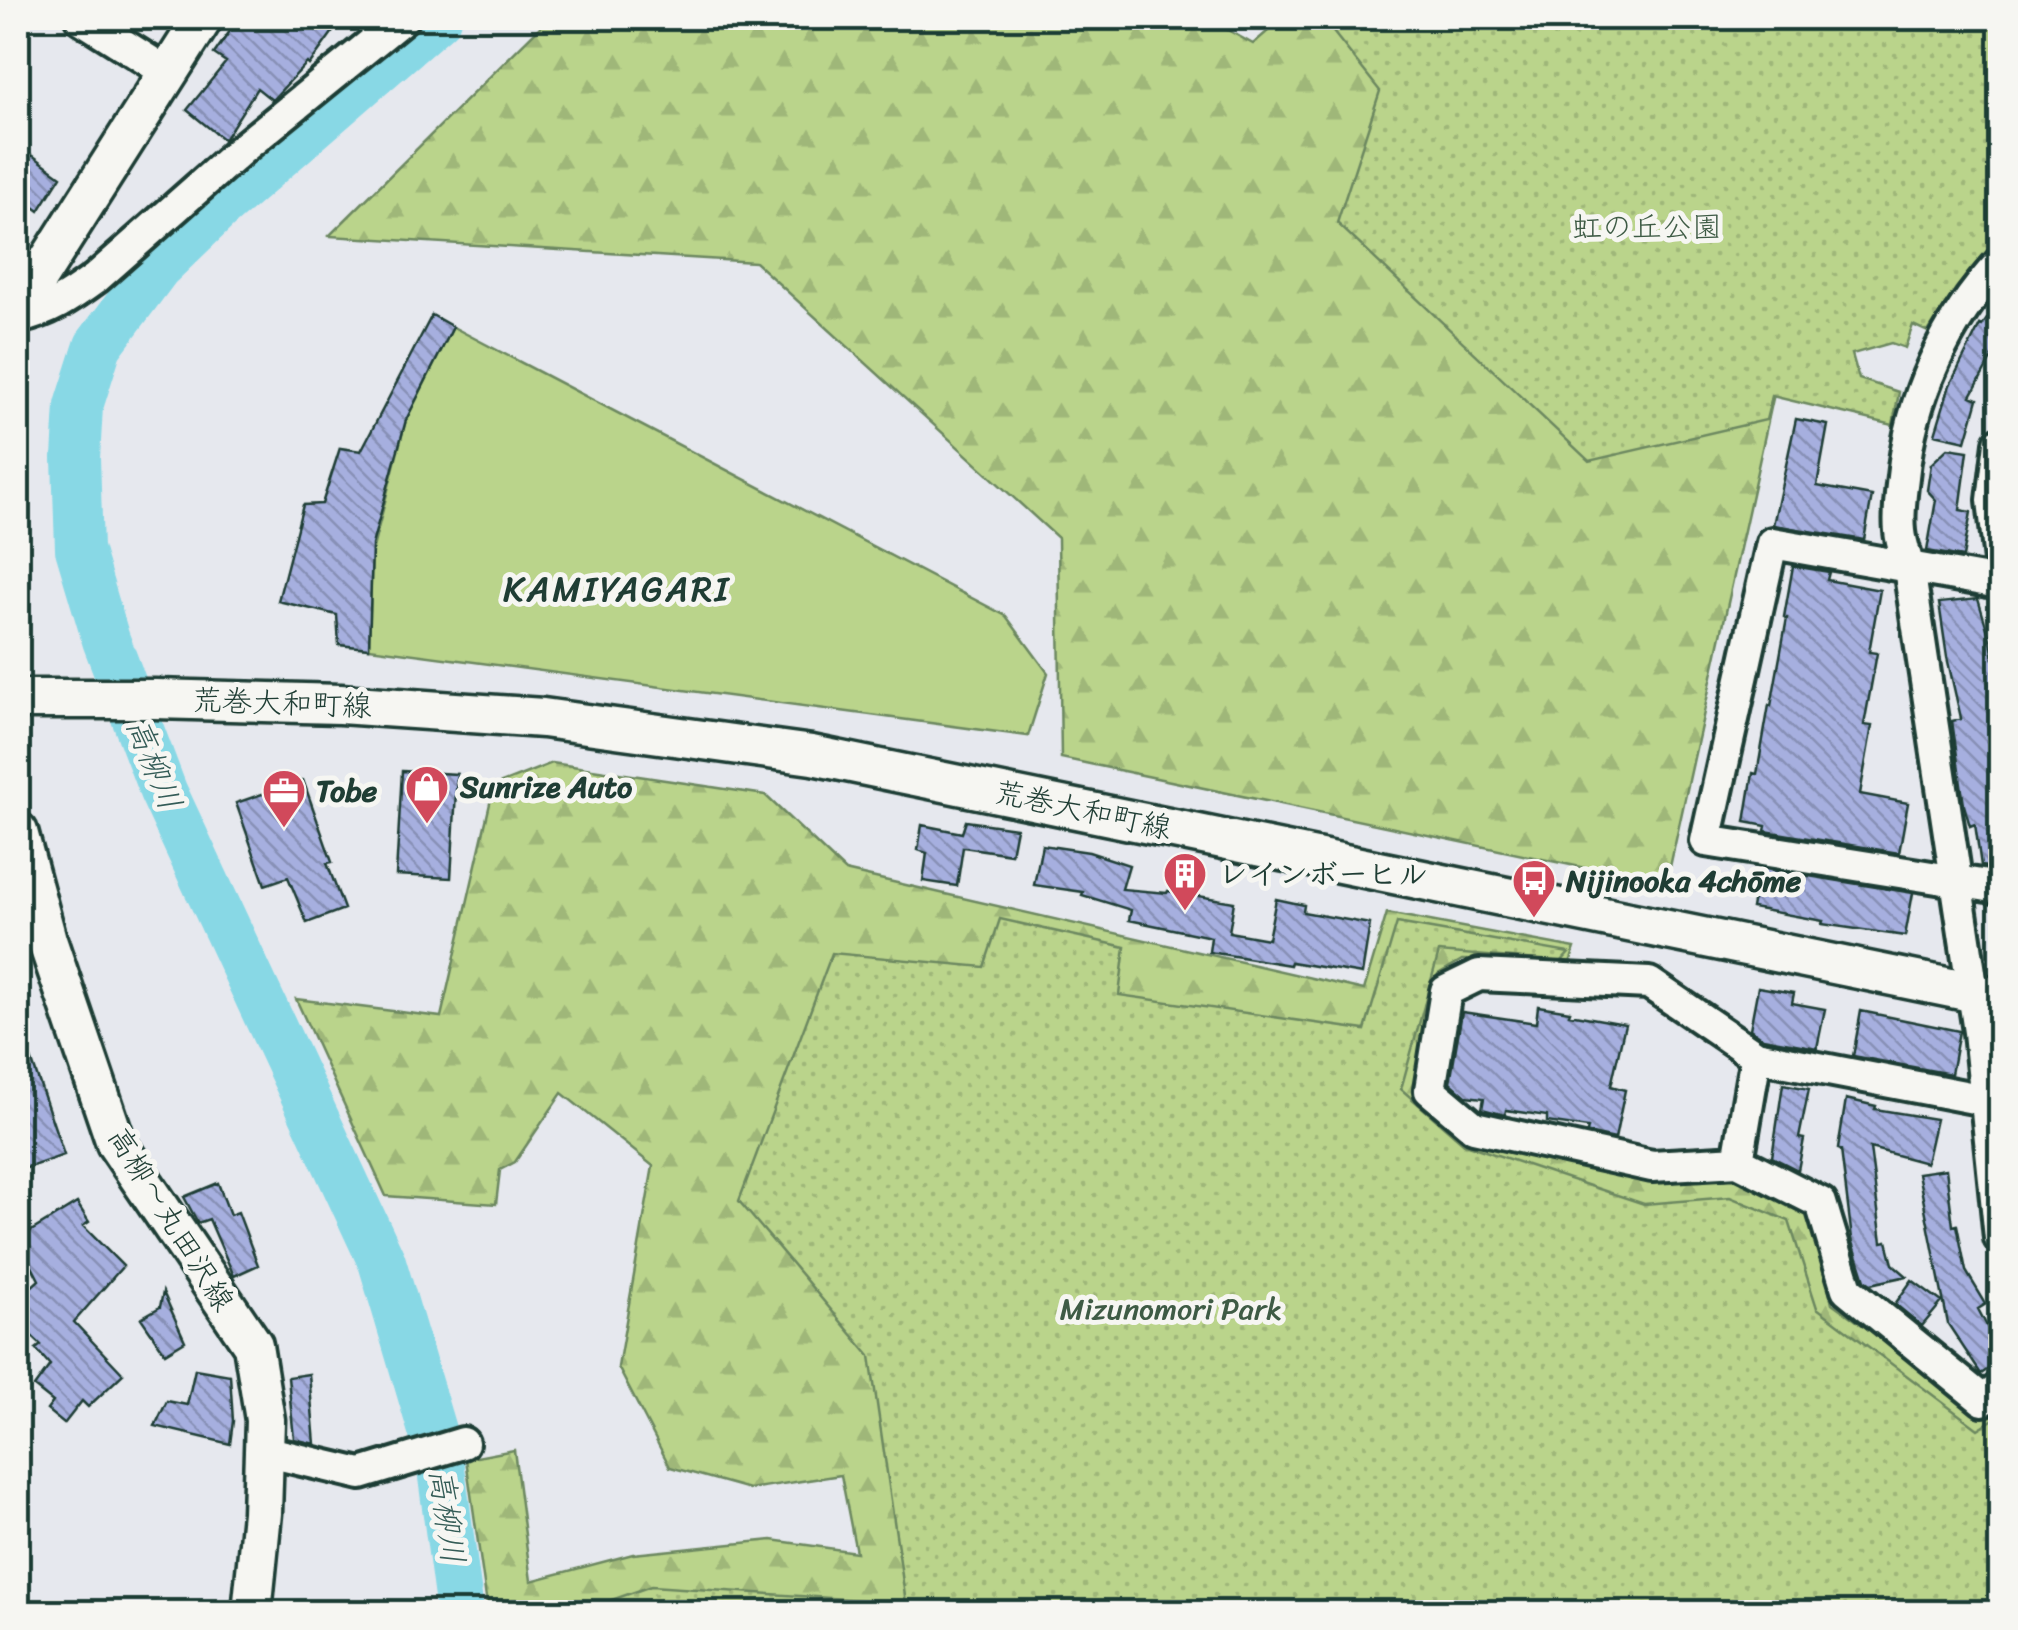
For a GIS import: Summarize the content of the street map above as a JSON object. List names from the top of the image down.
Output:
{
  "streets": {
    "street": ["荒巻大和町線", "高柳～丸田沢線"]
  },
  "districts": ["KAMIYAGARI"],
  "water": ["高柳川"],
  "parks": ["虹の丘公園", "Mizunomori Park"],
  "places": {
    "shop": ["Sunrize Auto"],
    "office": ["Tobe"],
    "building": ["レインボーヒル"],
    "bus stop": ["Nijinooka 4chōme"]
  }
}
